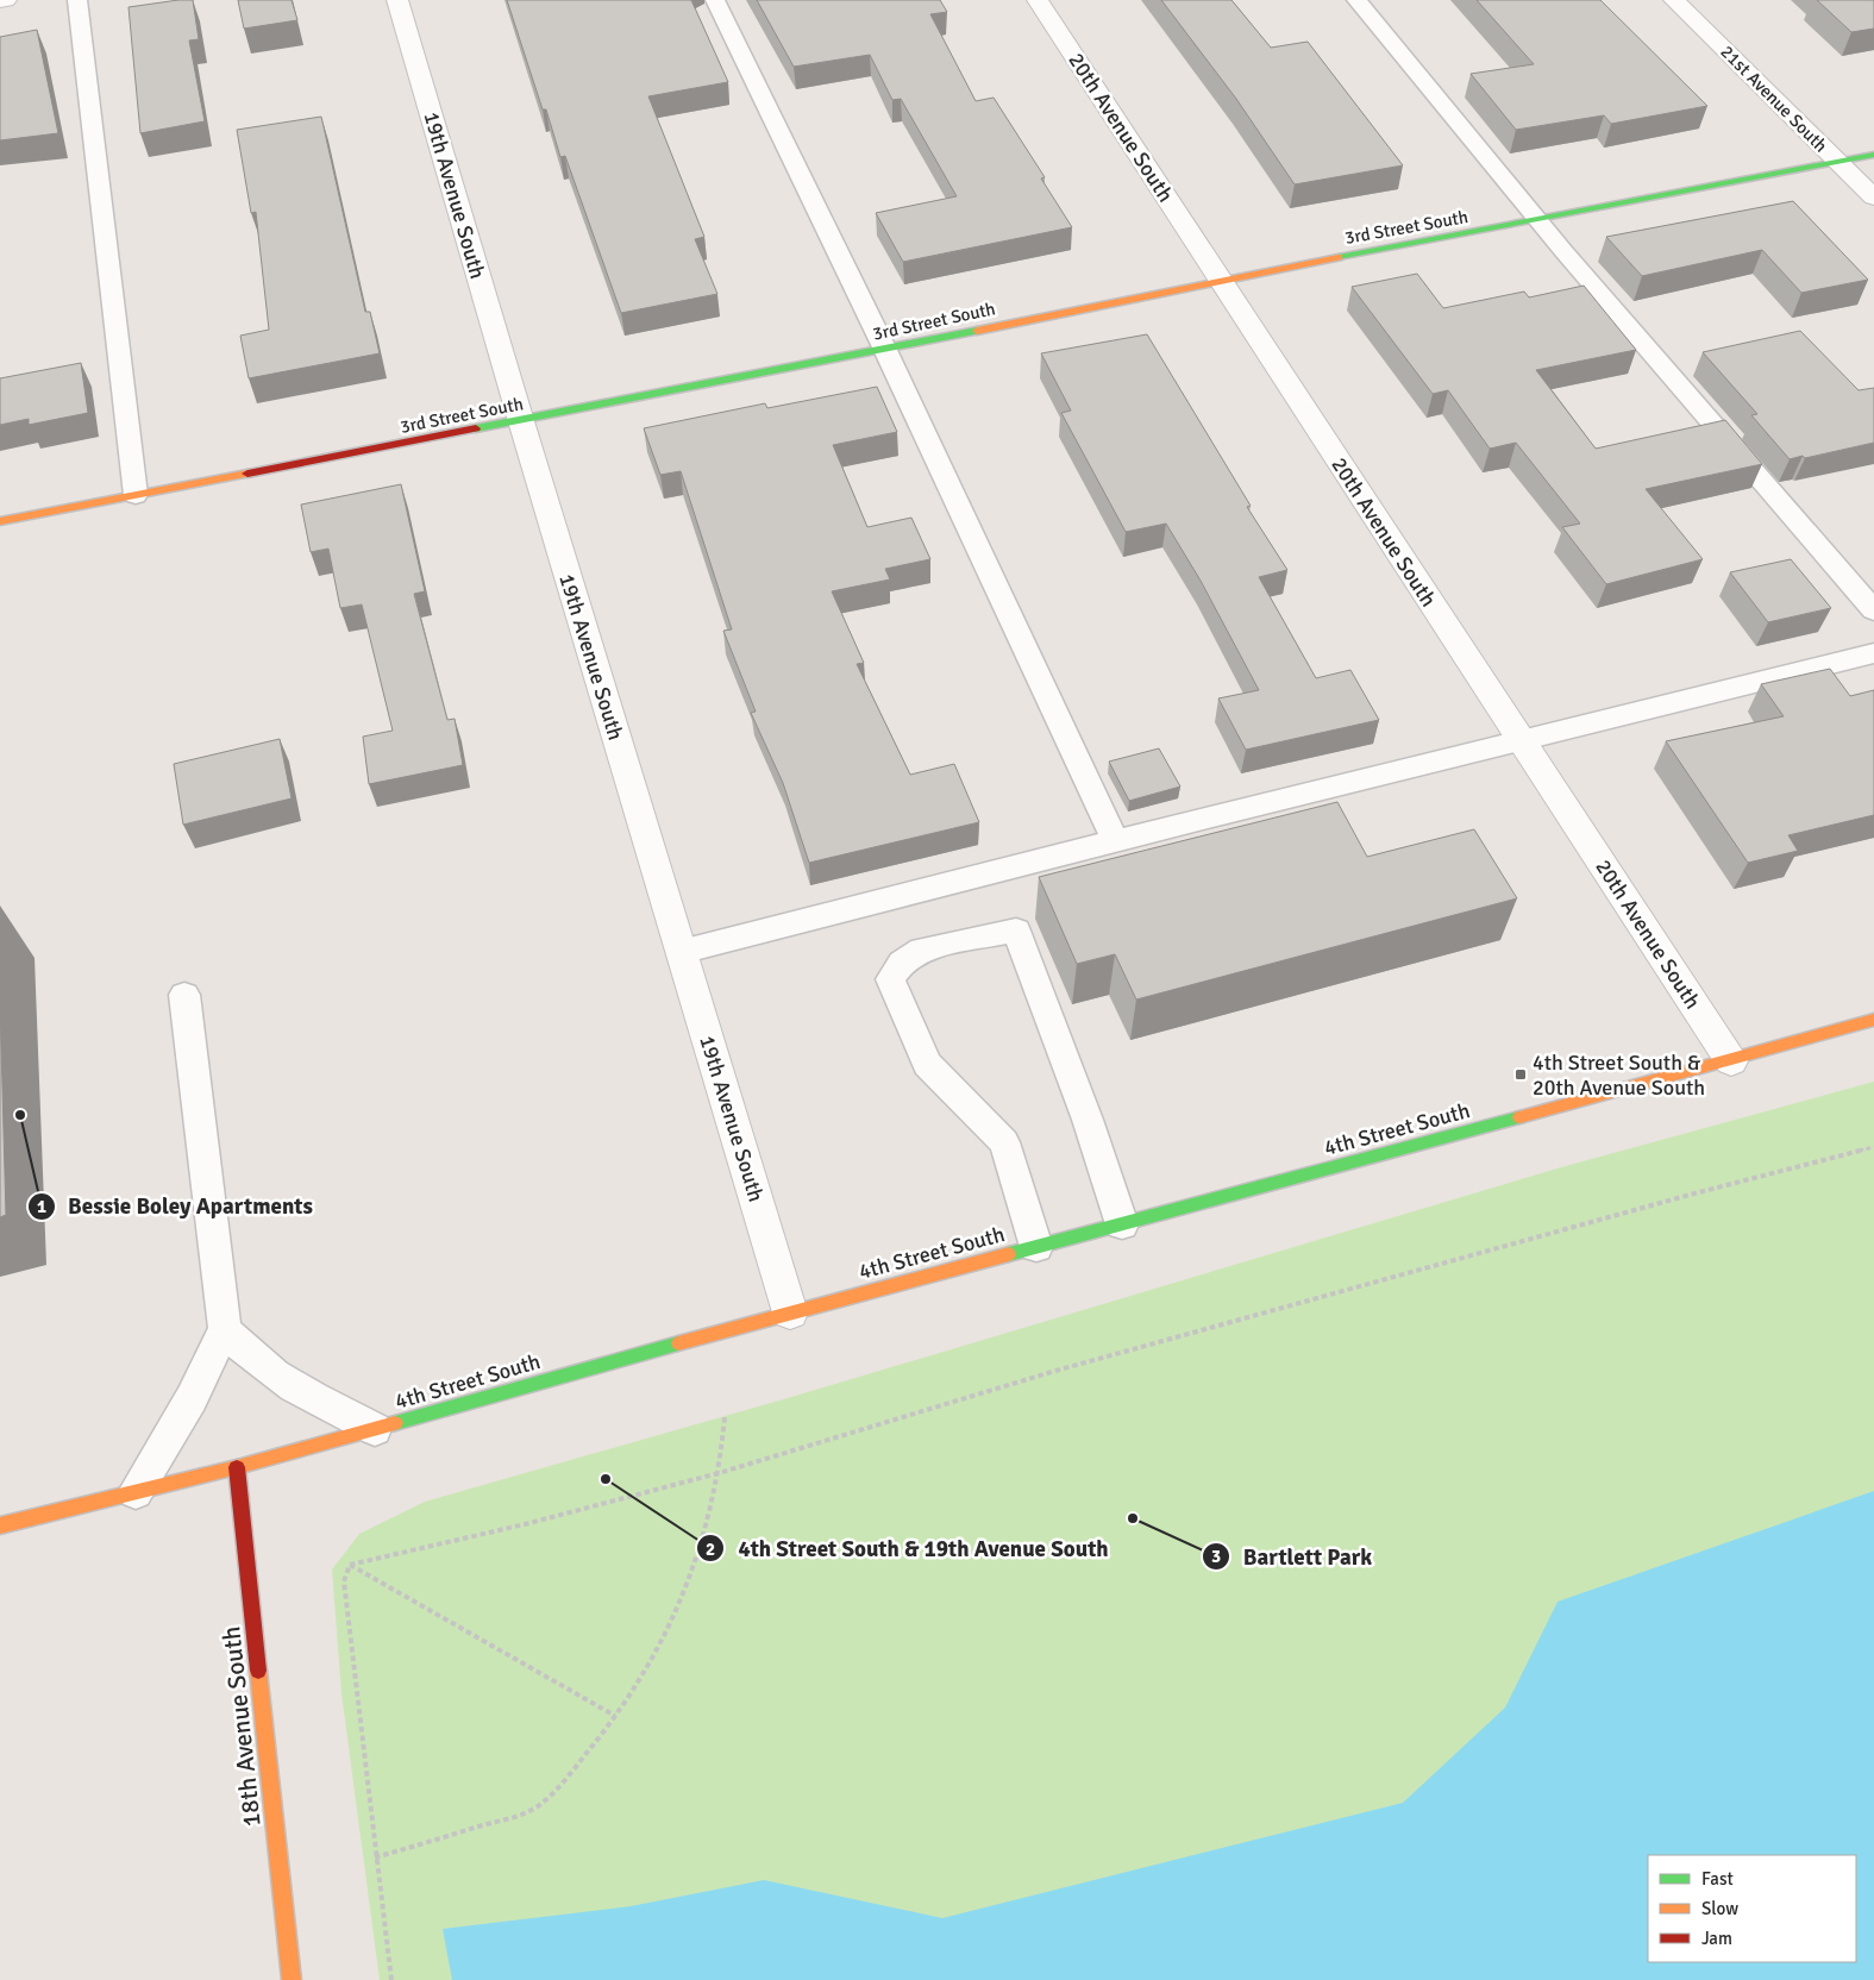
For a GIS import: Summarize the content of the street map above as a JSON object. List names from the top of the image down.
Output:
{
  "streets": {
    "street": [
      "21st Avenue South",
      "20th Avenue South",
      "19th Avenue South",
      "3rd Street South",
      "4th Street South",
      "18th Avenue South"
    ]
  },
  "crossings": [
    ["21st Avenue South", "3rd Street South"],
    ["20th Avenue South", "3rd Street South"],
    ["20th Avenue South", "4th Street South"],
    ["19th Avenue South", "3rd Street South"],
    ["19th Avenue South", "4th Street South"],
    ["4th Street South", "18th Avenue South"]
  ],
  "places": {
    "transit": ["4th Street South & 20th Avenue South"],
    "other": ["Bessie Boley Apartments", "4th Street South & 19th Avenue South", "Bartlett Park"]
  },
  "legend": ["Fast", "Slow", "Jam"]
}
